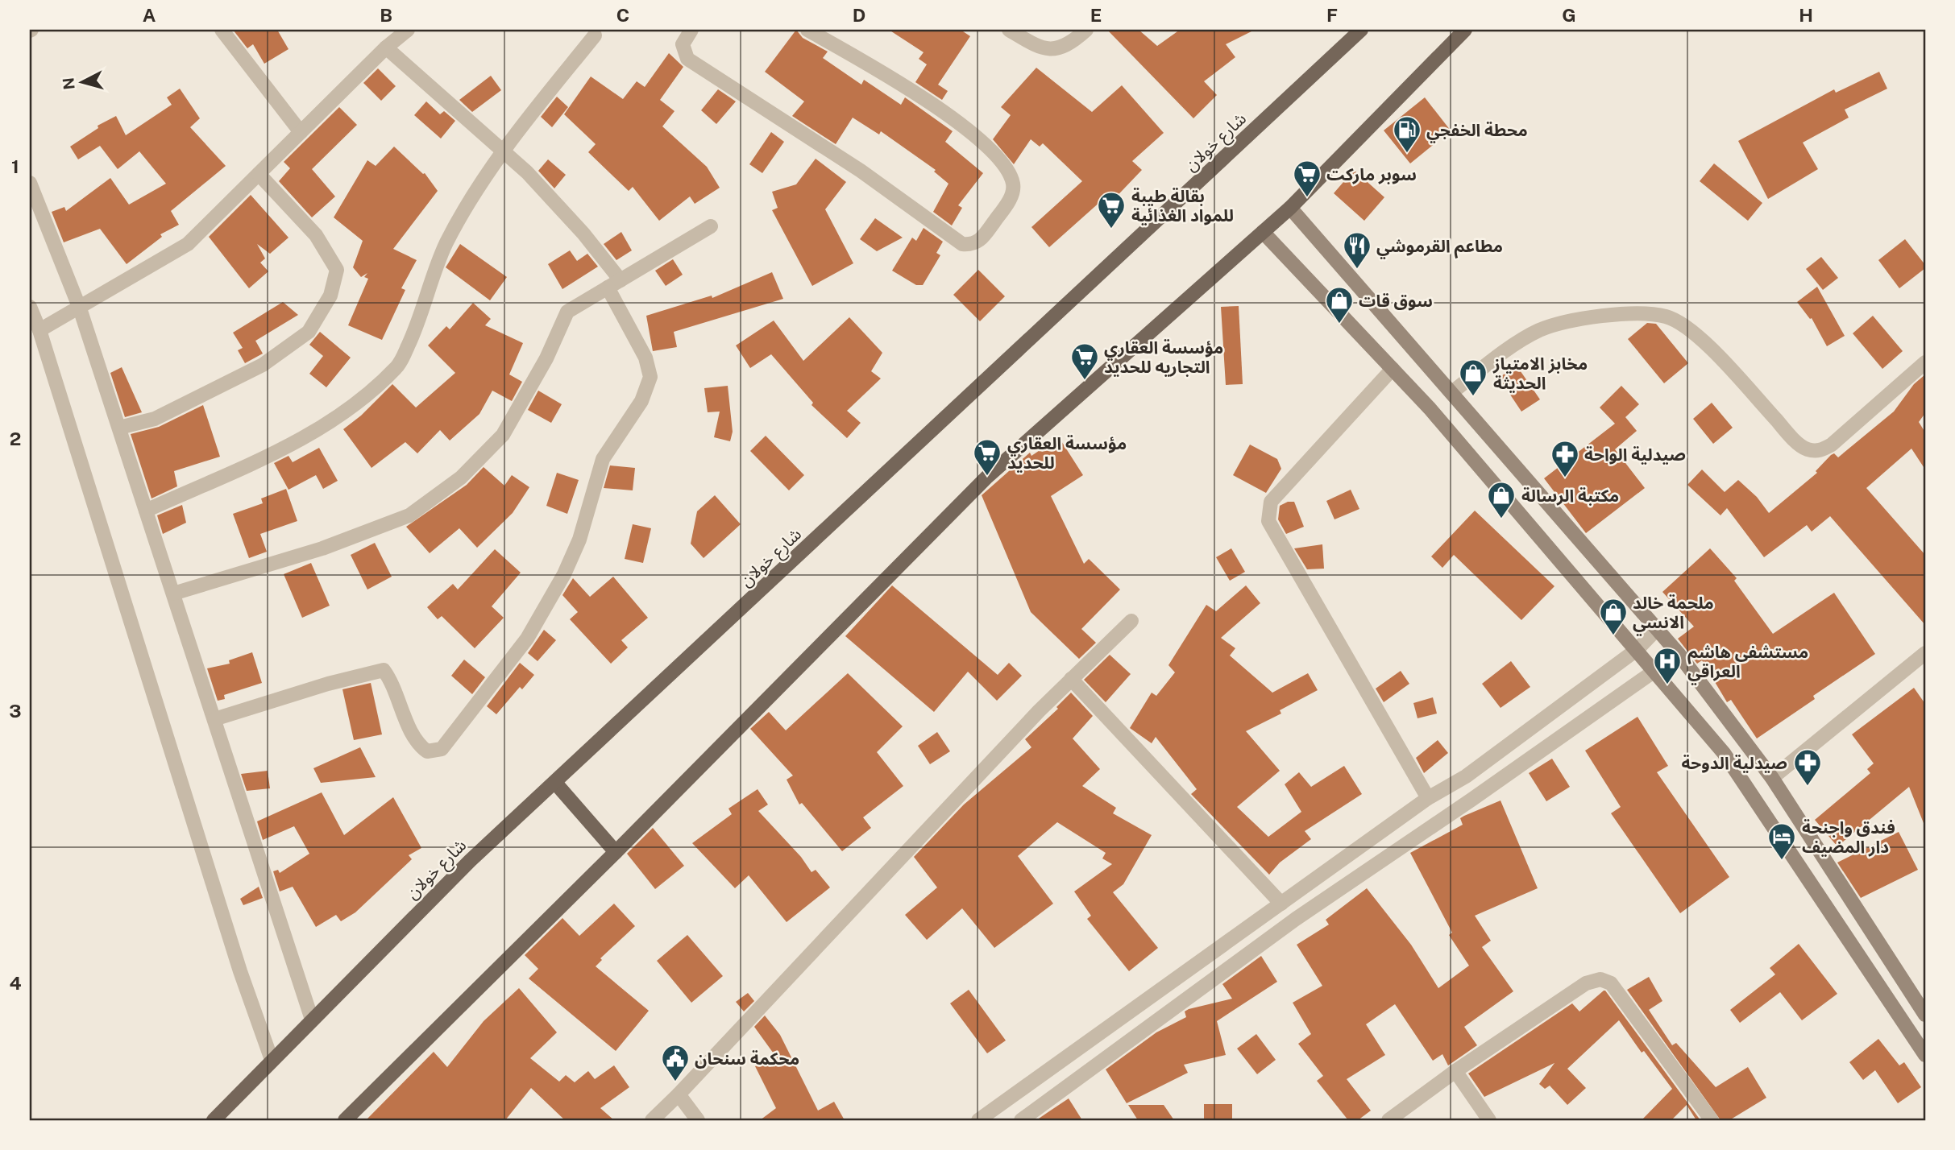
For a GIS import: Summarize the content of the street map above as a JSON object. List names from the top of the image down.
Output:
{
  "streets": {
    "main road": ["شارع خولان"]
  },
  "places": {
    "fuel station": ["محطة الخفجي"],
    "supermarket": [
      "سوبر ماركت",
      "بقالة طيبة للمواد الغذائية",
      "مؤسسة العقاري التجاريه للحديد",
      "مؤسسة العقاري للحديد"
    ],
    "restaurant": ["مطاعم القرموشي"],
    "shop": [
      "سوق قات",
      "مخابز الامتياز الحديثة",
      "مكتبة الرسالة",
      "ملحمة خالد الانسي"
    ],
    "pharmacy": ["صيدلية الواحة", "صيدلية الدوحة"],
    "hospital": ["مستشفى هاشم العراقي"],
    "hotel": ["فندق واجنحة دار المضيف"],
    "public building": ["محكمة سنحان"]
  },
  "north": "left",
  "grid": {
    "columns": [
      "A",
      "B",
      "C",
      "D",
      "E",
      "F",
      "G",
      "H"
    ],
    "rows": [
      "1",
      "2",
      "3",
      "4"
    ]
  }
}
